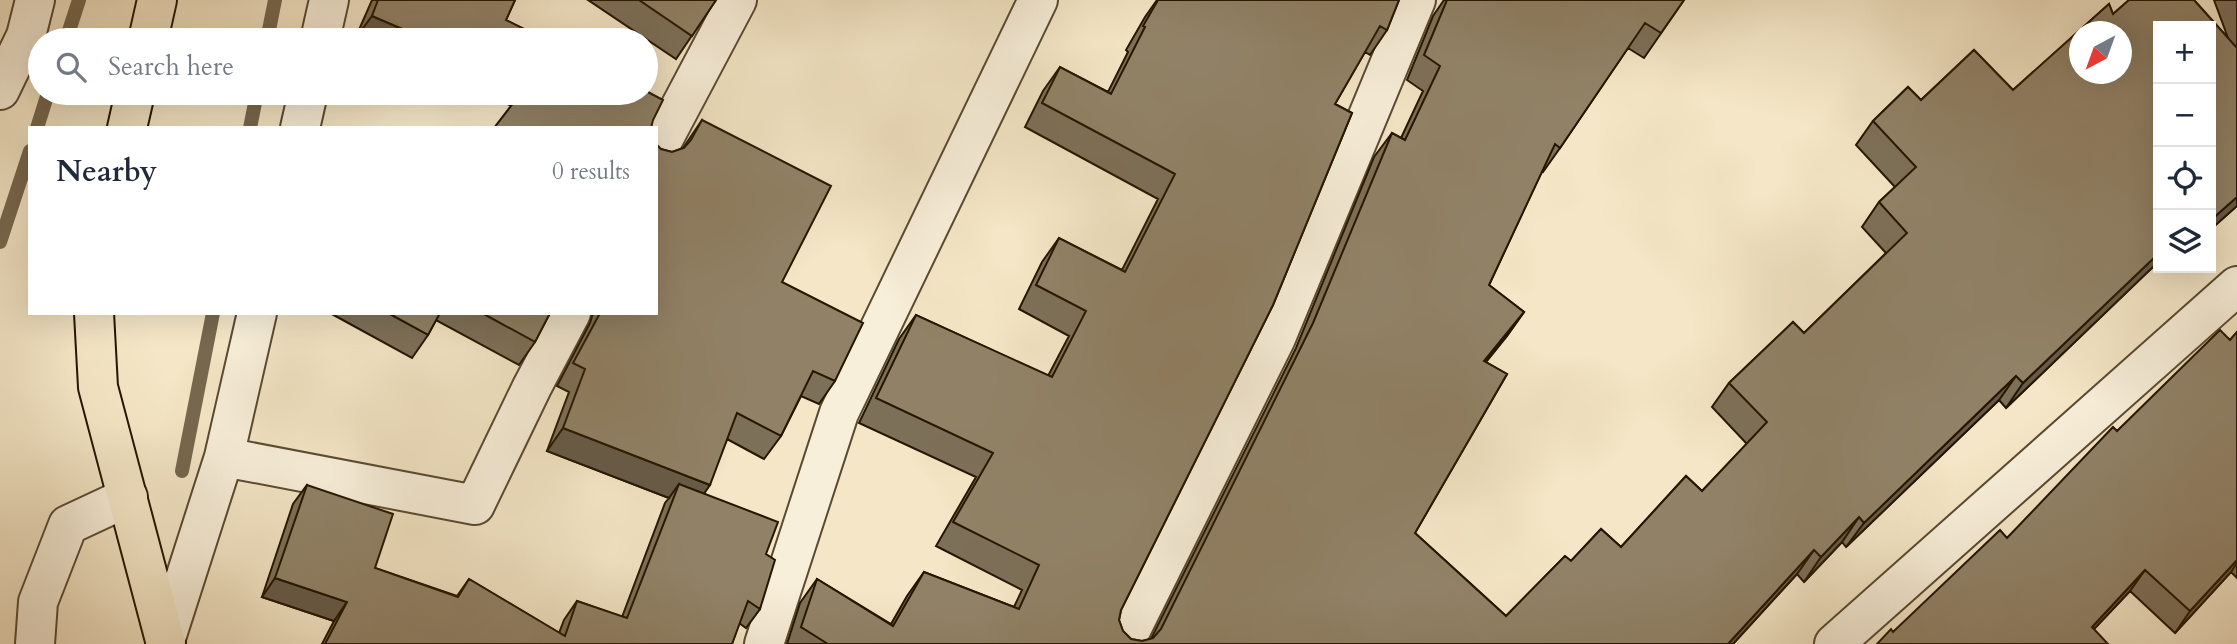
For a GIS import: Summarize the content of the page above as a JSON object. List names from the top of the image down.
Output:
{
  "north": "bottom left",
  "page": {
    "map_buttons": ["+", "−"],
    "search": "Search here",
    "heading": ["Nearby", "0 results"]
  }
}
